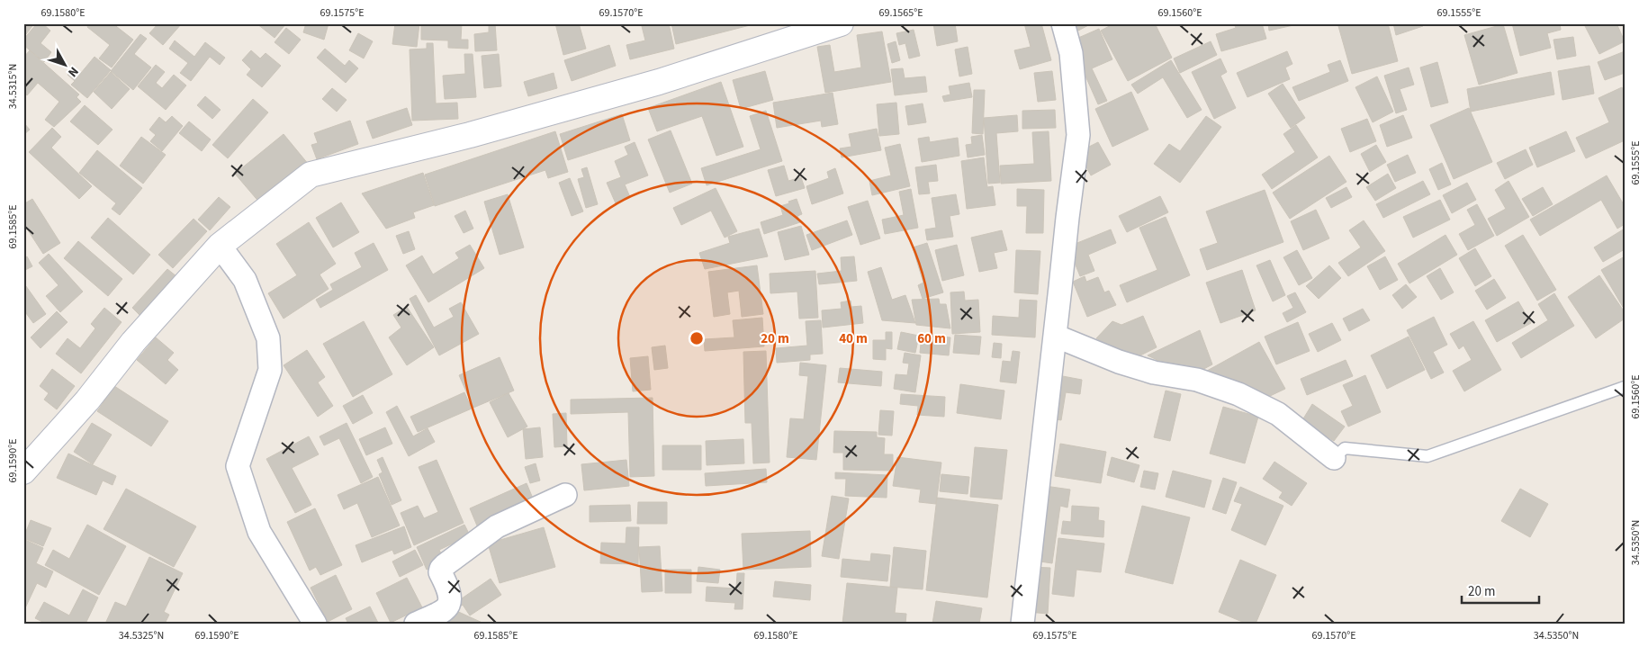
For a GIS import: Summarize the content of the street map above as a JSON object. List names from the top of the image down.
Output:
{
  "scale_bar": "20 m",
  "north": "bottom right",
  "coordinates": [
    "69.1580°E",
    "69.1575°E",
    "69.1570°E",
    "69.1565°E",
    "69.1560°E",
    "69.1555°E",
    "34.5315°N",
    "69.1585°E",
    "69.1590°E",
    "34.5350°N",
    "34.5325°N"
  ],
  "rings": ["20 m", "40 m", "60 m"]
}
